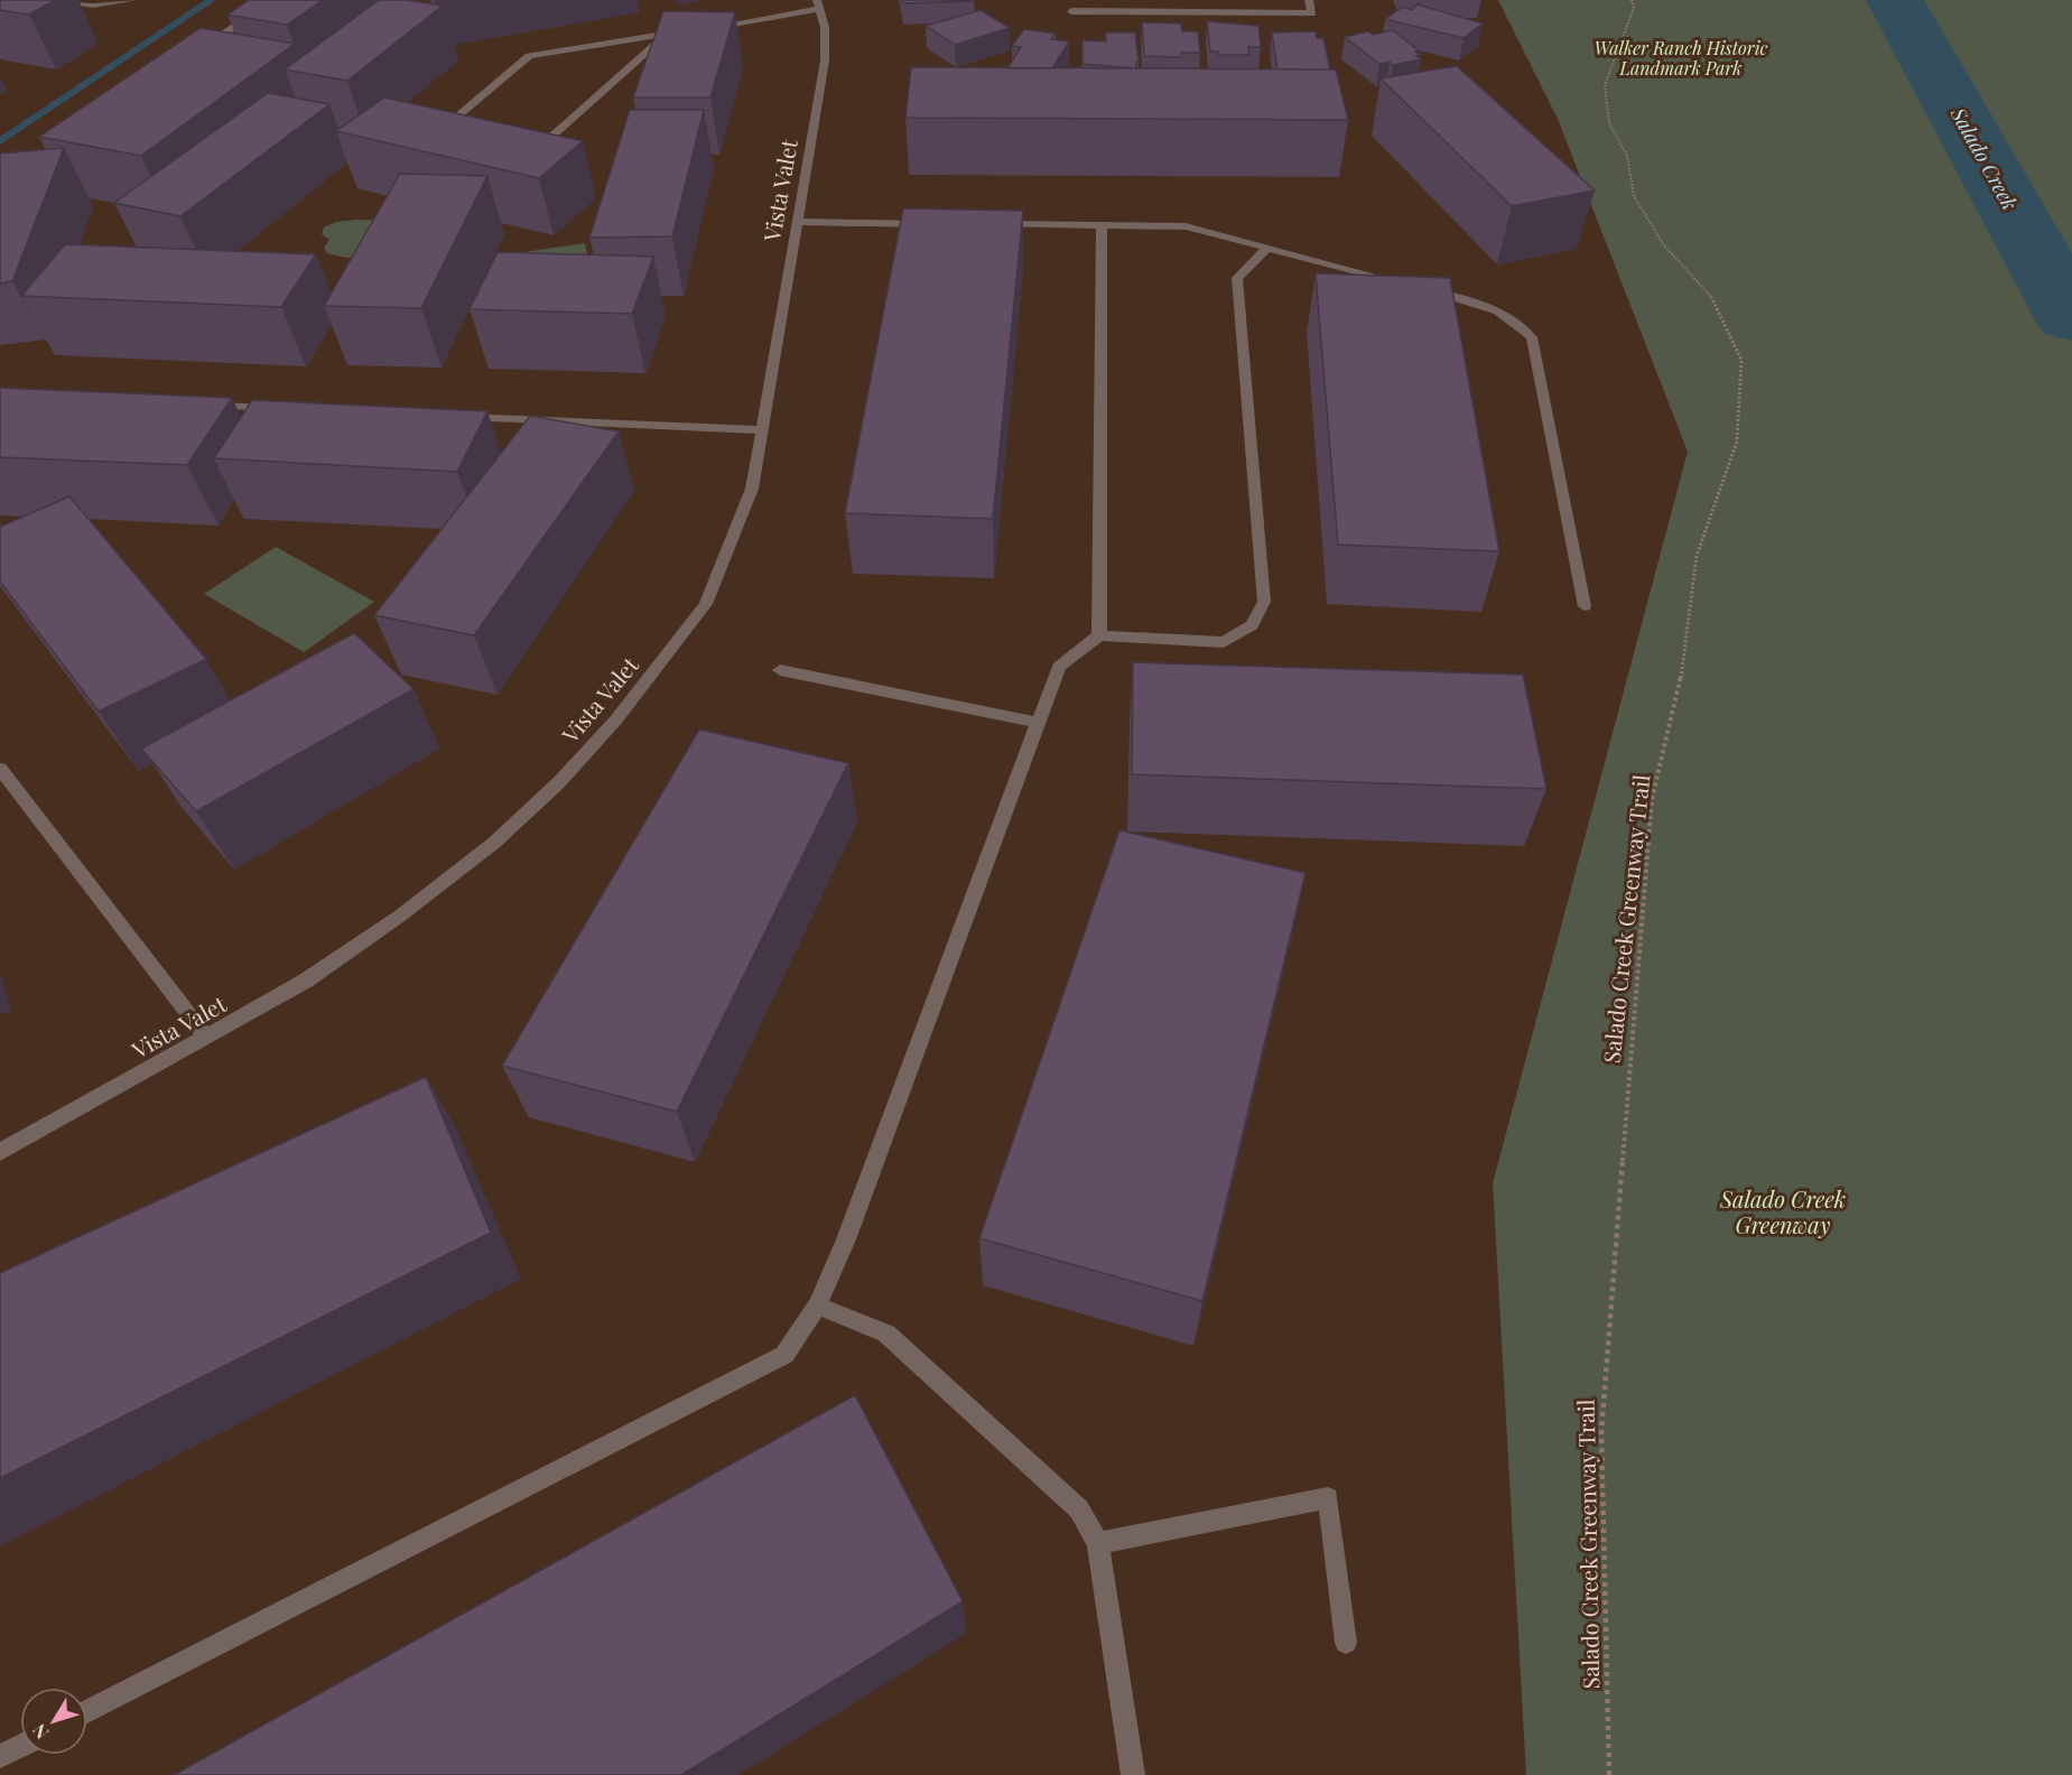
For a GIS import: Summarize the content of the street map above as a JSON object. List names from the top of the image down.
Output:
{
  "streets": {
    "street": ["Vista Valet"],
    "path": ["Salado Creek Greenway Trail"]
  },
  "water": ["Salado Creek"],
  "parks": ["Walker Ranch Historic Landmark Park", "Salado Creek Greenway"],
  "north": "bottom left"
}
